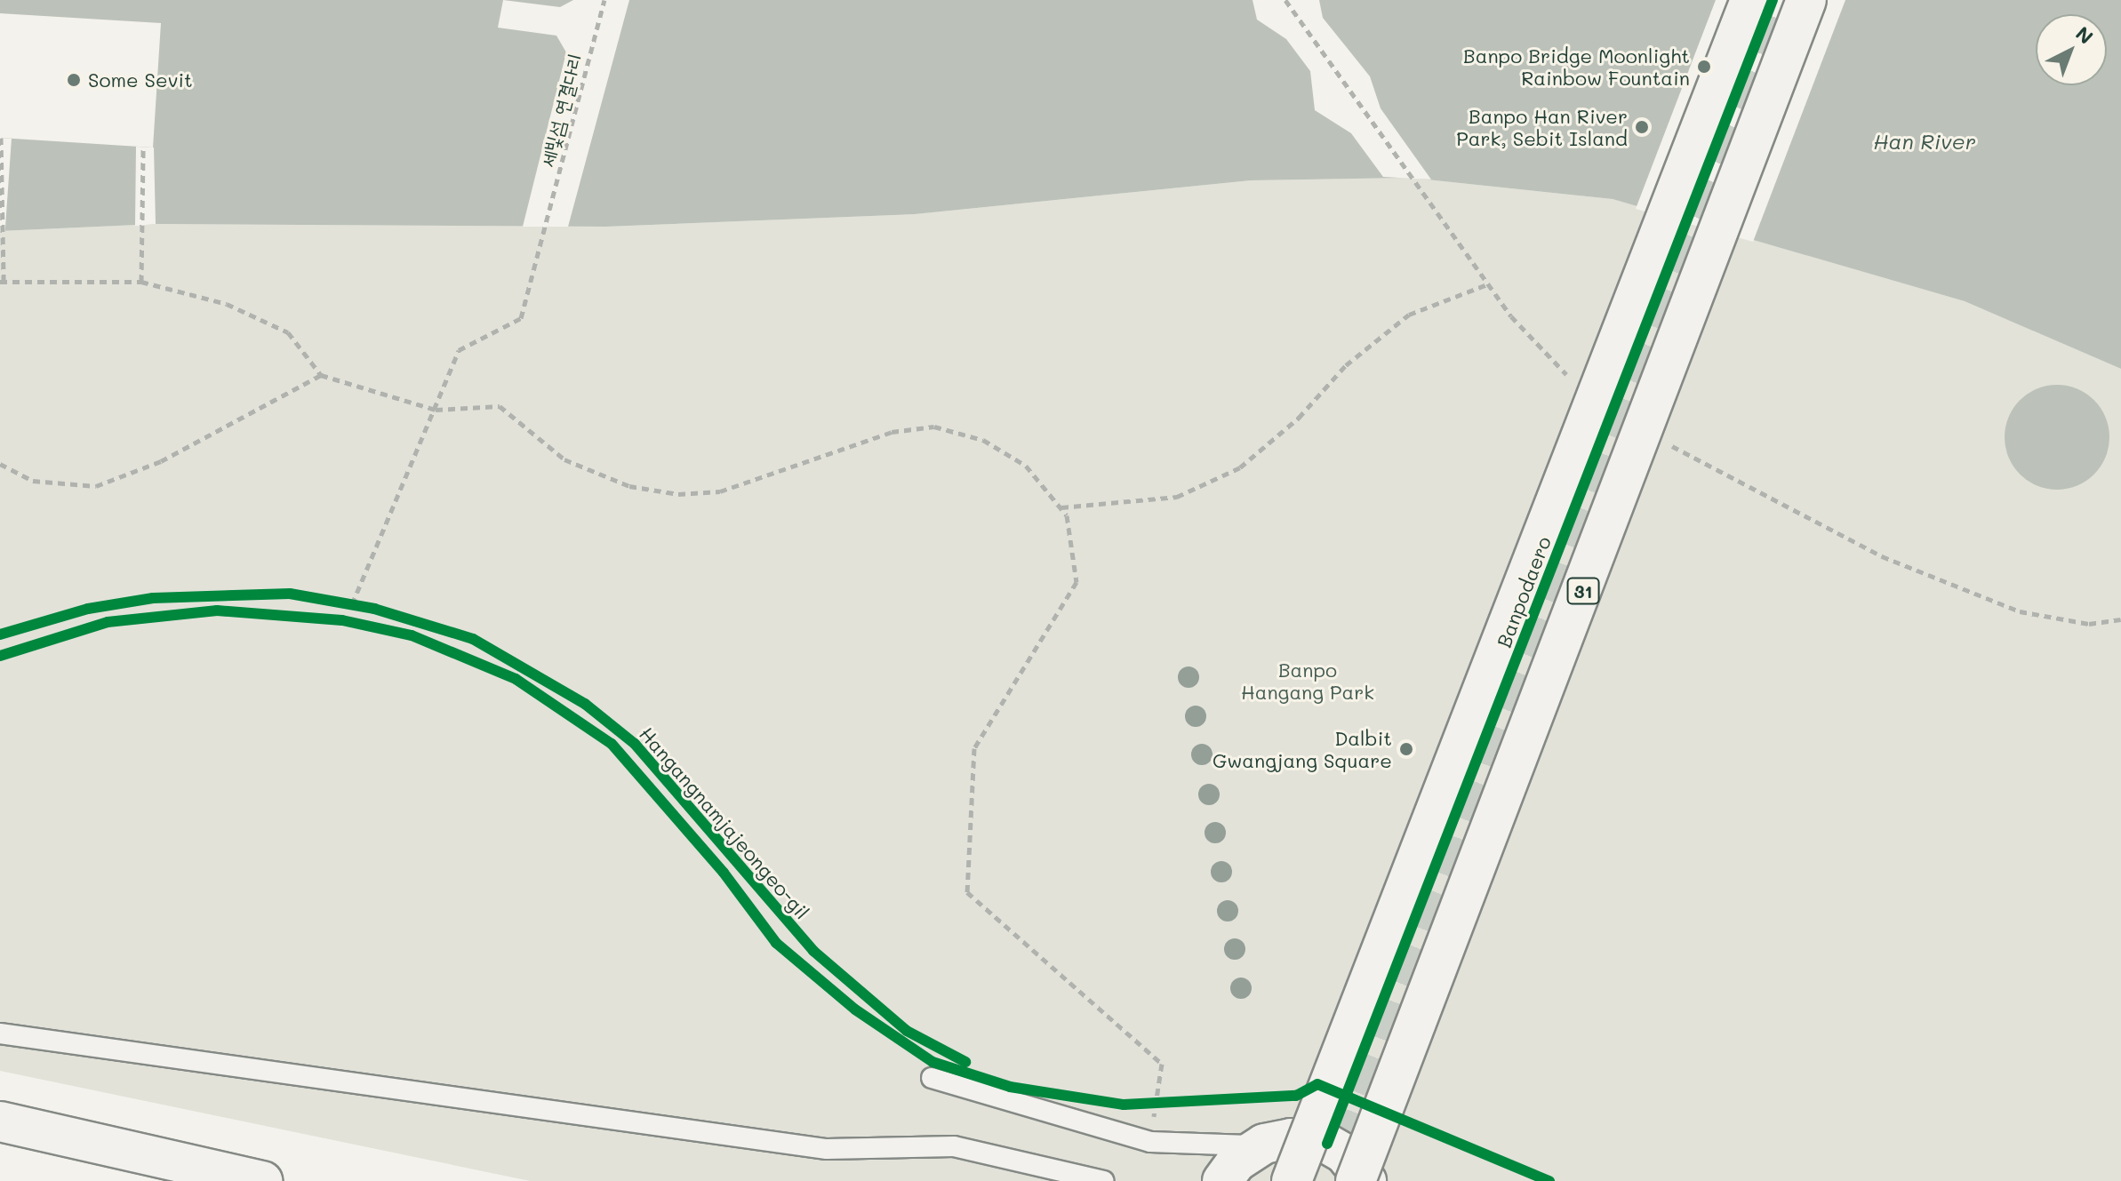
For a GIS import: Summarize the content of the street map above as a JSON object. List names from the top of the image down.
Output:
{
  "streets": {
    "main road": ["31", "Banpodaero"],
    "path": ["세빛섬 연결다리"],
    "cycle path": ["Hangangnamjajeongeo-gil"]
  },
  "water": ["Han River"],
  "parks": ["Banpo Hangang Park"],
  "places": [
    "Banpo Bridge Moonlight Rainbow Fountain",
    "Some Sevit",
    "Banpo Han River Park, Sebit Island",
    "Dalbit Gwangjang Square"
  ],
  "north": "top right"
}
